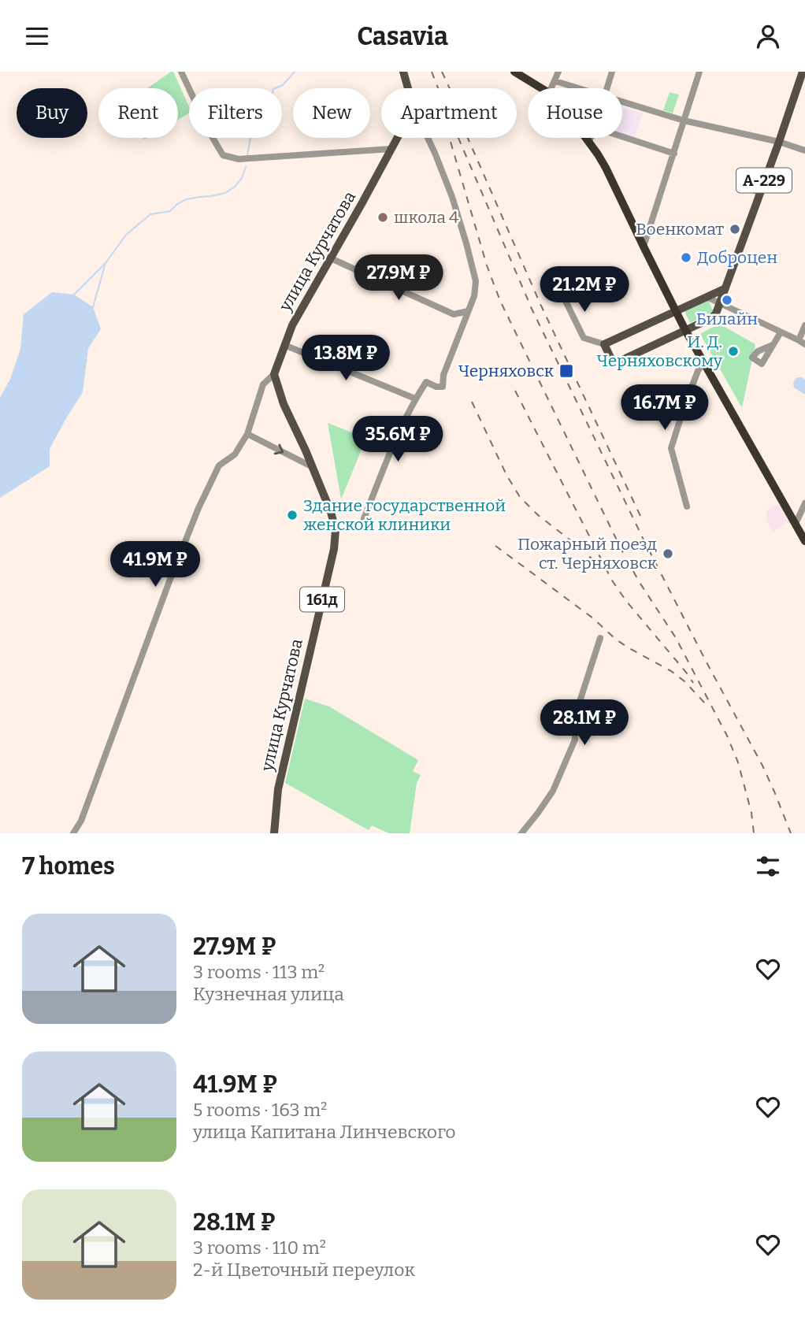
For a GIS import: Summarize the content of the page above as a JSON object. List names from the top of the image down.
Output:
{
  "streets": {
    "main road": ["А-229", "улица Курчатова", "161д"]
  },
  "places": {
    "other": [
      "школа 4",
      "Военкомат",
      "Доброцен",
      "Билайн",
      "И. Д. Черняховскому",
      "Здание государственной женской клиники",
      "Пожарный поезд ст. Черняховск"
    ],
    "transit": ["Черняховск"]
  },
  "page": {
    "header": "Casavia",
    "chip": [
      "Buy",
      "Rent",
      "Filters",
      "New",
      "Apartment",
      "House"
    ],
    "price": [
      "27.9M ₽",
      "21.2M ₽",
      "13.8M ₽",
      "16.7M ₽",
      "35.6M ₽",
      "41.9M ₽",
      "28.1M ₽"
    ],
    "heading": "7 homes",
    "list": [
      {
        "name": "27.9M ₽",
        "note": "3 rooms · 113 m² · Кузнечная улица"
      },
      {
        "name": "41.9M ₽",
        "note": "5 rooms · 163 m² · улица Капитана Линчевского"
      },
      {
        "name": "28.1M ₽",
        "note": "3 rooms · 110 m² · 2-й Цветочный переулок"
      }
    ]
  }
}
